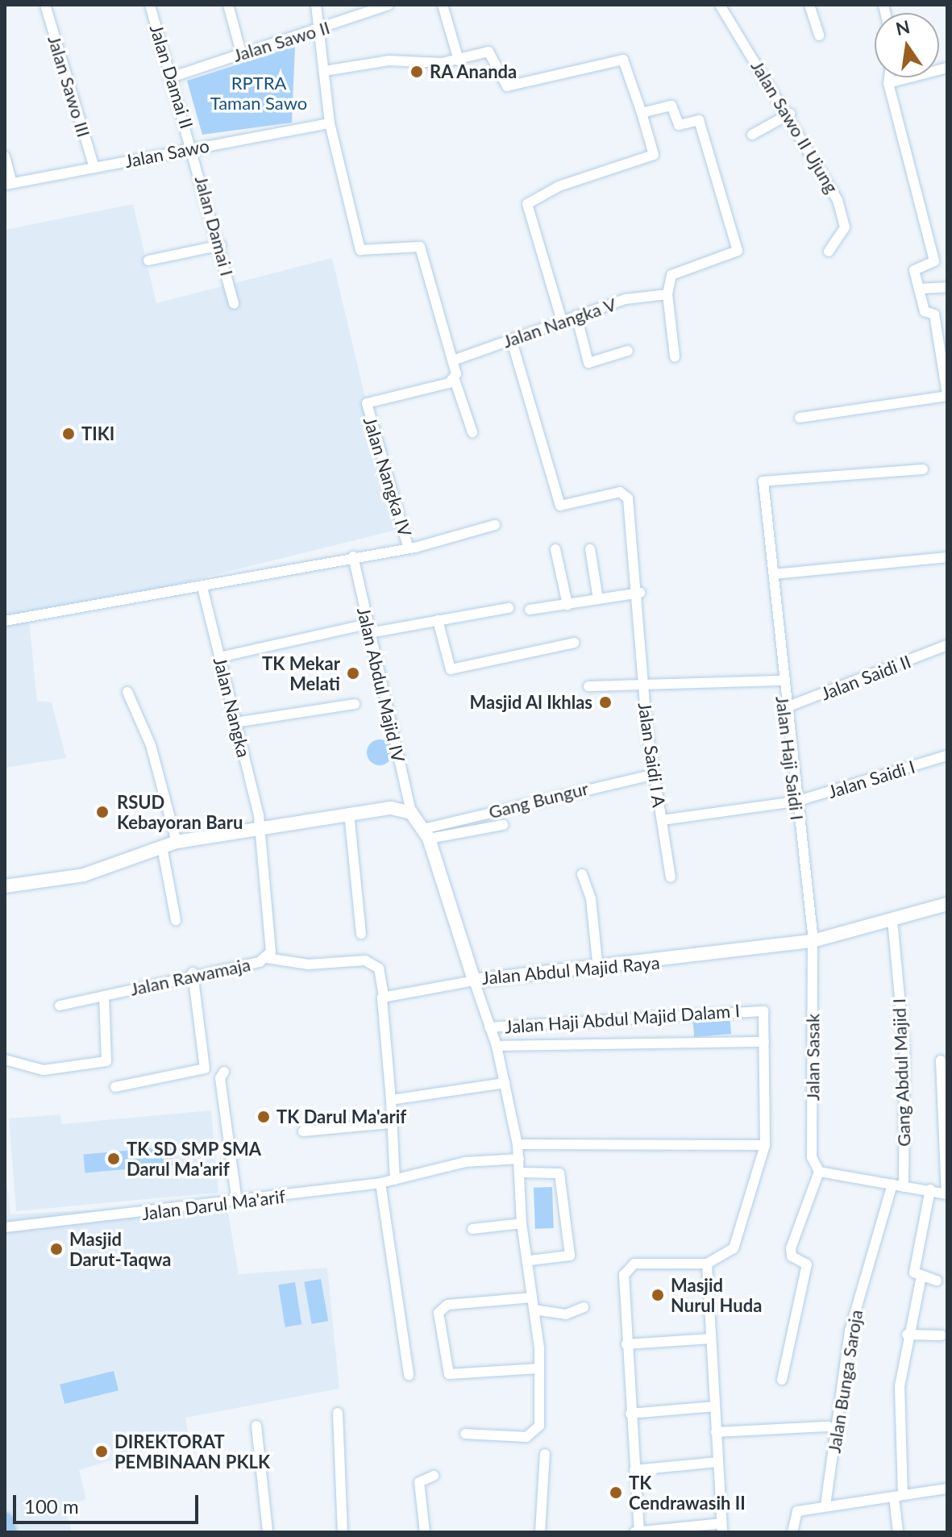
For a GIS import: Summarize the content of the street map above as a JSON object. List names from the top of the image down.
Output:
{
  "streets": {
    "street": [
      "Jalan Sawo II",
      "Jalan Damai II",
      "Jalan Sawo III",
      "Jalan Sawo II Ujung",
      "Jalan Sawo",
      "Jalan Damai I",
      "Jalan Nangka V",
      "Jalan Nangka IV",
      "Jalan Saidi II",
      "Jalan Abdul Majid IV",
      "Jalan Nangka",
      "Jalan Saidi I A",
      "Jalan Haji Saidi I",
      "Jalan Saidi I",
      "Gang Bungur",
      "Jalan Abdul Majid Raya",
      "Jalan Rawamaja",
      "Jalan Haji Abdul Majid Dalam I",
      "Jalan Sasak",
      "Gang Abdul Majid I",
      "Jalan Darul Ma'arif",
      "Jalan Bunga Saroja"
    ]
  },
  "crossings": [
    ["Jalan Sawo II", "Jalan Damai II"],
    ["Jalan Damai II", "Jalan Sawo"],
    ["Jalan Damai II", "Jalan Damai I"],
    ["Jalan Sawo III", "Jalan Sawo"],
    ["Jalan Sawo", "Jalan Damai I"],
    ["Jalan Nangka V", "Jalan Saidi I A"],
    ["Jalan Saidi II", "Jalan Haji Saidi I"],
    ["Jalan Abdul Majid IV", "Jalan Abdul Majid Raya"],
    ["Jalan Nangka", "Jalan Rawamaja"],
    ["Jalan Saidi I A", "Jalan Haji Saidi I"],
    ["Jalan Saidi I A", "Jalan Saidi I"],
    ["Jalan Saidi I A", "Gang Bungur"],
    ["Jalan Haji Saidi I", "Jalan Saidi I"],
    ["Jalan Haji Saidi I", "Jalan Abdul Majid Raya"],
    ["Jalan Haji Saidi I", "Jalan Sasak"],
    ["Gang Bungur", "Jalan Abdul Majid Raya"],
    ["Jalan Abdul Majid Raya", "Jalan Sasak"],
    ["Jalan Abdul Majid Raya", "Gang Abdul Majid I"],
    ["Gang Abdul Majid I", "Jalan Bunga Saroja"]
  ],
  "parks": ["RPTRA Taman Sawo"],
  "places": [
    "RA Ananda",
    "TIKI",
    "TK Mekar Melati",
    "Masjid Al Ikhlas",
    "RSUD Kebayoran Baru",
    "TK Darul Ma'arif",
    "TK SD SMP SMA Darul Ma'arif",
    "Masjid Darut-Taqwa",
    "Masjid Nurul Huda",
    "DIREKTORAT PEMBINAAN PKLK",
    "TK Cendrawasih II"
  ],
  "scale_bar": "100 m",
  "north": "top"
}
